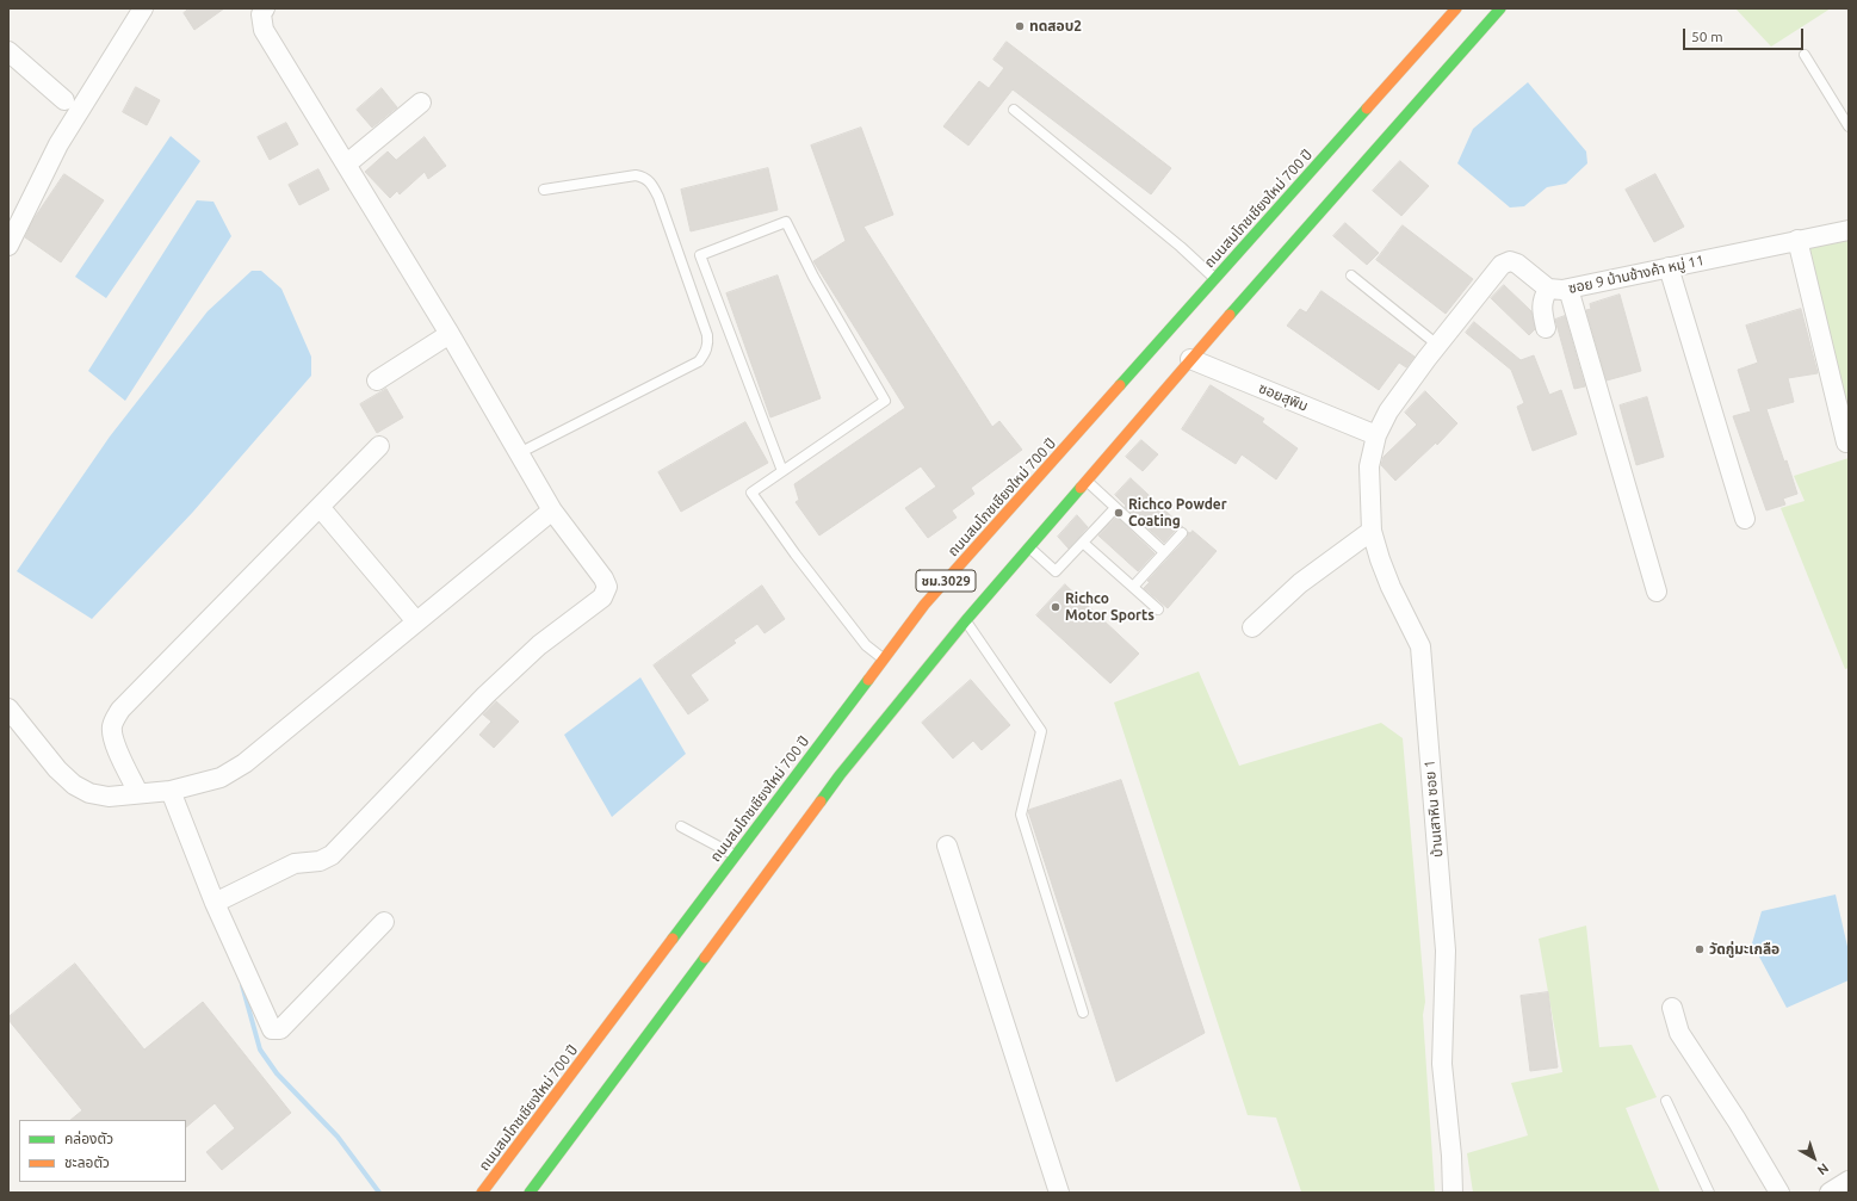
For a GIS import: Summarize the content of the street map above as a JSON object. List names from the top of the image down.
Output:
{
  "streets": {
    "main road": ["ถนนสมโภชเชียงใหม่ 700 ปี", "ชม.3029"],
    "street": ["ซอย 9 บ้านช้างค้า หมู่ 11", "ซอยสุพิม", "บ้านเสาหิน ซอย 1"]
  },
  "crossings": [
    ["ซอย 9 บ้านช้างค้า หมู่ 11", "ซอยสุพิม"],
    ["ซอย 9 บ้านช้างค้า หมู่ 11", "บ้านเสาหิน ซอย 1"],
    ["ซอยสุพิม", "ชม.3029"],
    ["ซอยสุพิม", "บ้านเสาหิน ซอย 1"]
  ],
  "places": [
    "ทดสอบ2",
    "Richco Powder Coating",
    "Richco Motor Sports",
    "วัดกู่มะเกลือ"
  ],
  "legend": ["คล่องตัว", "ชะลอตัว"],
  "scale_bar": "50 m",
  "north": "bottom right"
}
